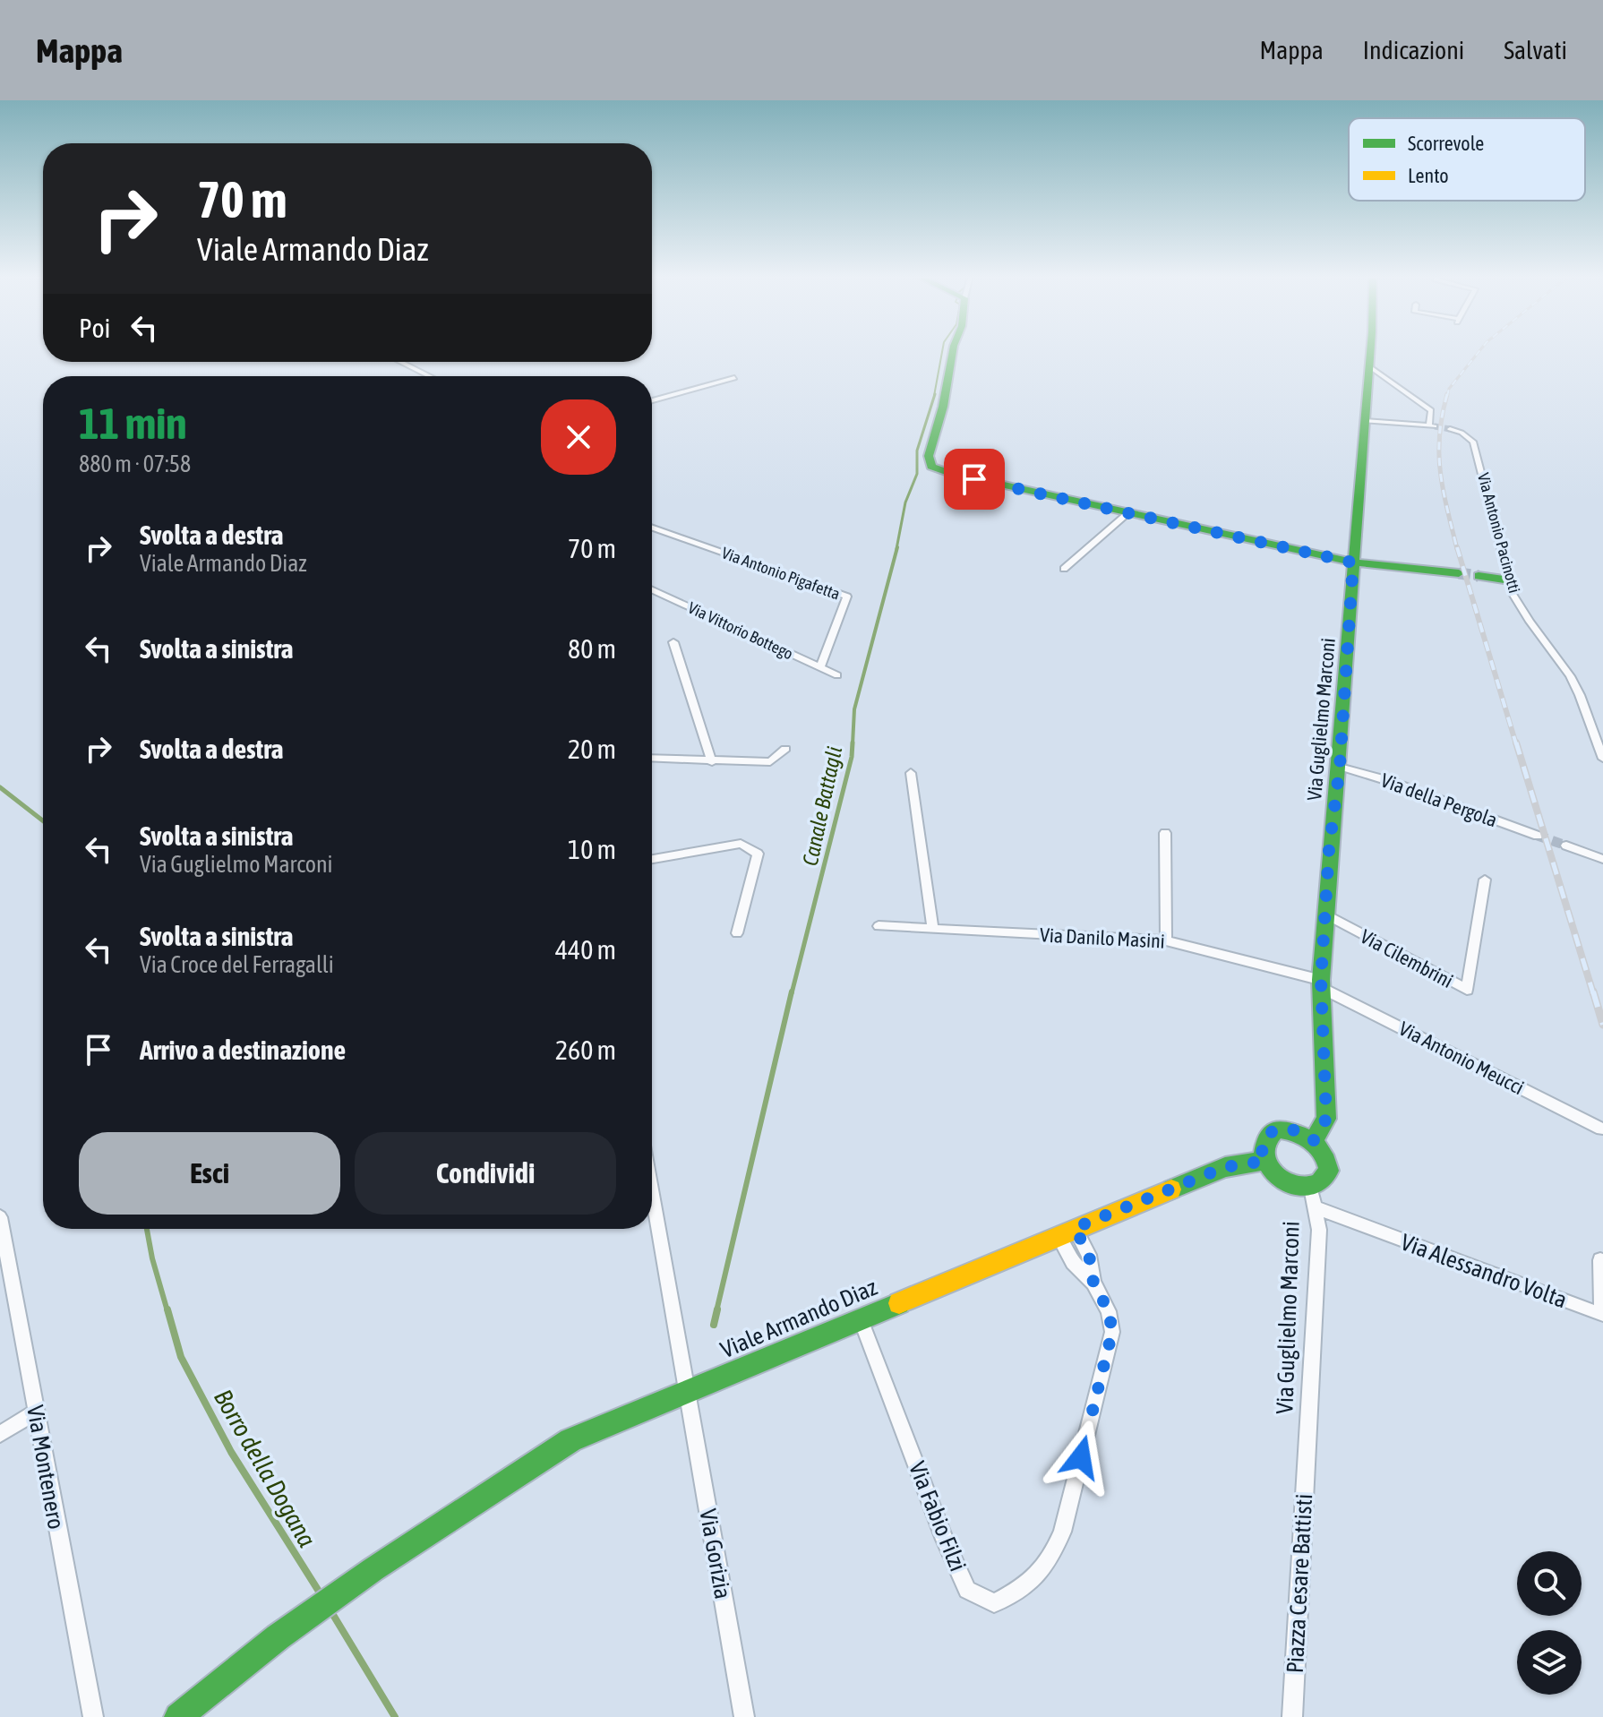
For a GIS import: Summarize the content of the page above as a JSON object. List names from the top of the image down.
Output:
{
  "streets": {
    "street": [
      "Via Antonio Pacinotti",
      "Via Antonio Pigafetta",
      "Via Vittorio Bottego",
      "Via Guglielmo Marconi",
      "Via della Pergola",
      "Via Danilo Masini",
      "Via Cilembrini",
      "Via Antonio Meucci",
      "Via Alessandro Volta",
      "Viale Armando Diaz",
      "Via Montenero",
      "Via Fabio Filzi",
      "Via Gorizia",
      "Piazza Cesare Battisti"
    ]
  },
  "crossings": [
    ["Via Antonio Pigafetta", "Via Vittorio Bottego"],
    ["Via Guglielmo Marconi", "Via della Pergola"],
    ["Via Guglielmo Marconi", "Via Danilo Masini"],
    ["Via Guglielmo Marconi", "Via Cilembrini"],
    ["Via Guglielmo Marconi", "Via Antonio Meucci"],
    ["Via Guglielmo Marconi", "Via Alessandro Volta"],
    ["Via Guglielmo Marconi", "Viale Armando Diaz"],
    ["Via Guglielmo Marconi", "Piazza Cesare Battisti"],
    ["Via Danilo Masini", "Via Antonio Meucci"],
    ["Viale Armando Diaz", "Via Fabio Filzi"],
    ["Viale Armando Diaz", "Via Gorizia"]
  ],
  "water": ["Canale Battagli", "Borro della Dogana"],
  "legend": ["Scorrevole", "Lento"],
  "page": {
    "header": "Mappa",
    "nav": ["Mappa", "Indicazioni", "Salvati"],
    "turn": ["70 m", "Viale Armando Diaz"],
    "then": "Poi",
    "heading": ["11 min", "880 m · 07:58"],
    "list": [
      {
        "name": "Svolta a destra",
        "note": "Viale Armando Diaz",
        "value": "70 m"
      },
      {
        "name": "Svolta a sinistra",
        "value": "80 m"
      },
      {
        "name": "Svolta a destra",
        "value": "20 m"
      },
      {
        "name": "Svolta a sinistra",
        "note": "Via Guglielmo Marconi",
        "value": "10 m"
      },
      {
        "name": "Svolta a sinistra",
        "note": "Via Croce del Ferragalli",
        "value": "440 m"
      },
      {
        "name": "Arrivo a destinazione",
        "value": "260 m"
      }
    ],
    "buttons": ["Esci", "Condividi"]
  }
}
